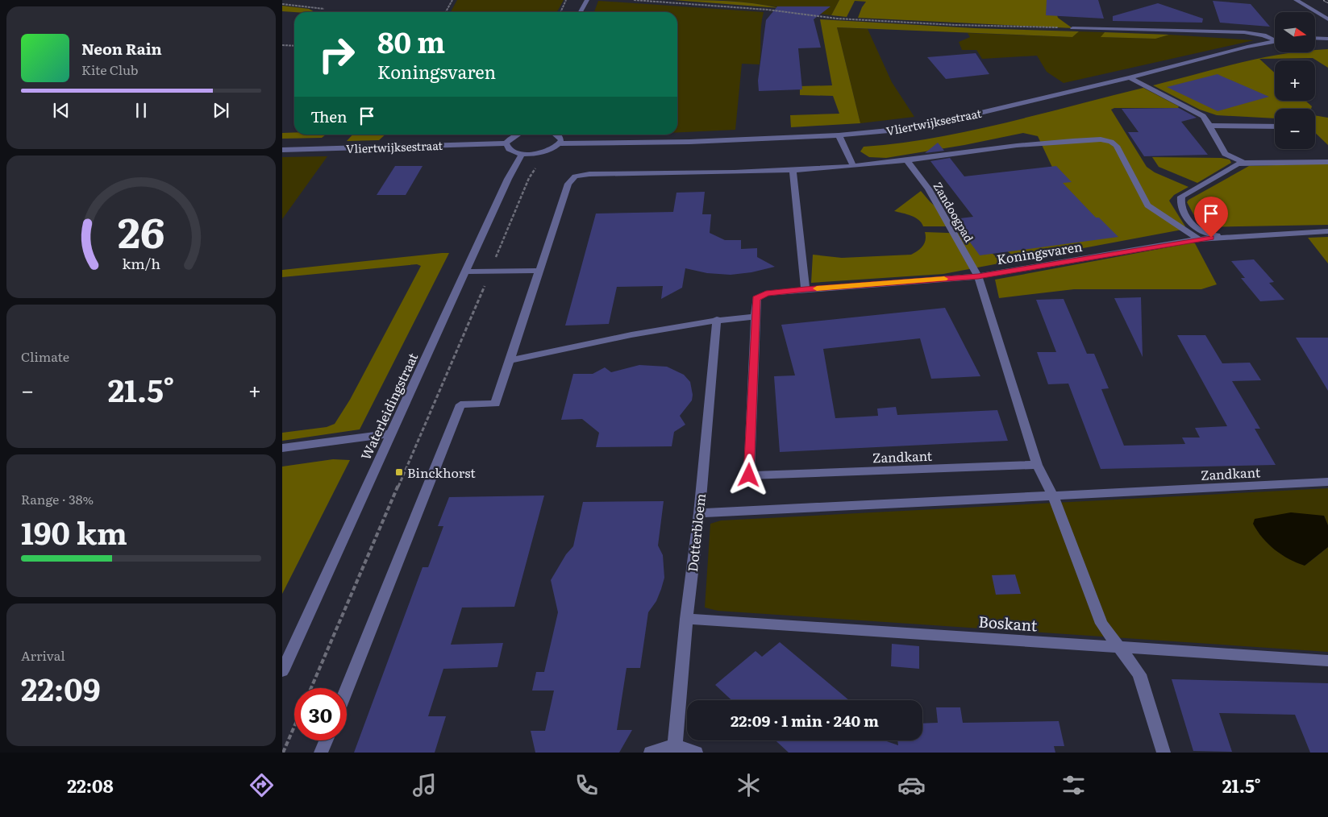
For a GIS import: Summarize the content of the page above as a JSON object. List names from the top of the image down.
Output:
{
  "streets": {
    "street": [
      "Vliertwijksestraat",
      "Zandoogpad",
      "Koningsvaren",
      "Waterleidingstraat",
      "Zandkant",
      "Dotterbloem",
      "Boskant"
    ]
  },
  "crossings": [
    ["Zandoogpad", "Koningsvaren"],
    ["Koningsvaren", "Zandkant"],
    ["Zandkant", "Dotterbloem"],
    ["Dotterbloem", "Boskant"]
  ],
  "places": {
    "transit": ["Binckhorst"]
  },
  "north": "right",
  "page": {
    "map_buttons": ["+", "−"],
    "turn": ["80 m", "Koningsvaren"],
    "song": ["Neon Rain", "Kite Club"],
    "then": "Then",
    "tile": [
      "Climate",
      ["Range · 38%", "190 km"],
      ["Arrival", "22:09"]
    ],
    "heat": ["−", "21.5°", "+"],
    "limit": "30",
    "trip": "22:09 · 1 min · 240 m",
    "tabs": ["22:08", "21.5°"],
    "gauge": ["26", "km/h"]
  }
}
